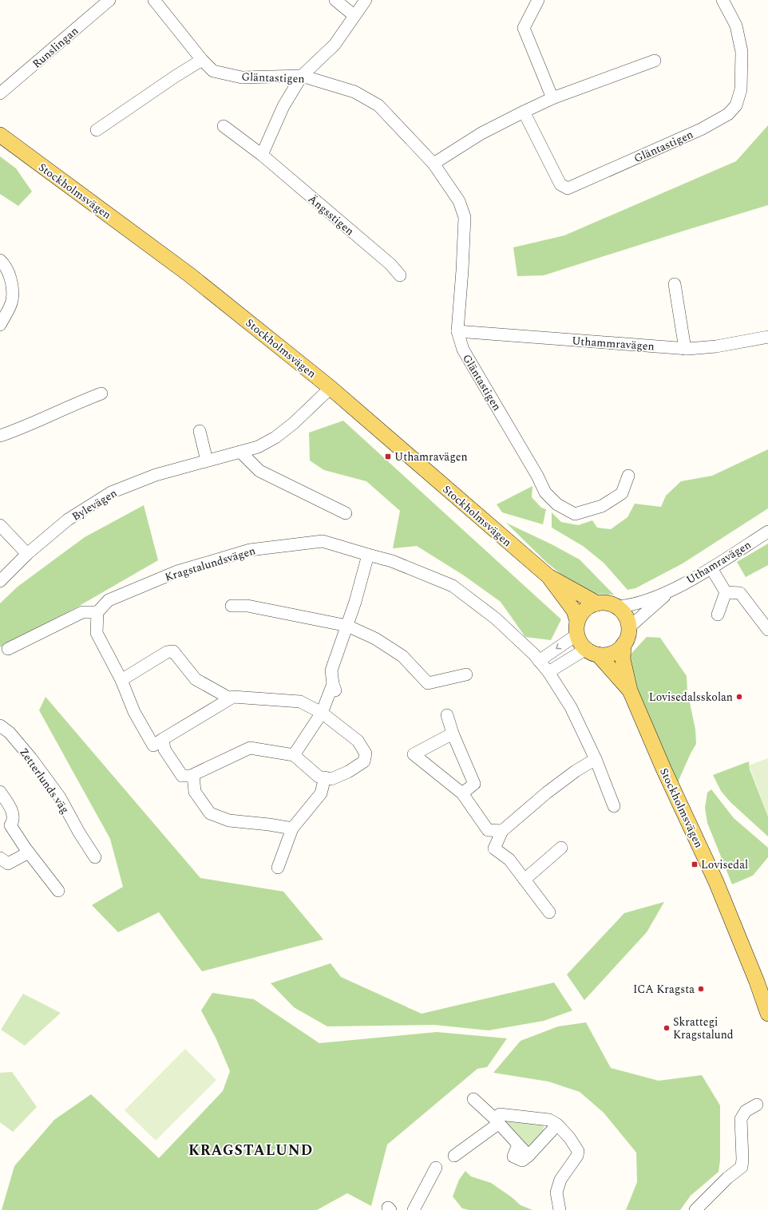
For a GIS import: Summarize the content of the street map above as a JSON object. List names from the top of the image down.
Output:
{
  "streets": {
    "main road": ["Stockholmsvägen"],
    "street": [
      "Runslingan",
      "Gläntastigen",
      "Ängsstigen",
      "Uthammravägen",
      "Bylevägen",
      "Uthamravägen",
      "Kragstalundsvägen",
      "Zetterlunds väg"
    ]
  },
  "crossings": [
    ["Gläntastigen", "Uthammravägen"],
    ["Stockholmsvägen", "Bylevägen"],
    ["Stockholmsvägen", "Uthamravägen"]
  ],
  "districts": ["KRAGSTALUND"],
  "places": {
    "transit": ["Uthamravägen", "Lovisedal"],
    "other": ["Lovisedalsskolan", "ICA Kragsta", "Skrattegi Kragstalund"]
  }
}
